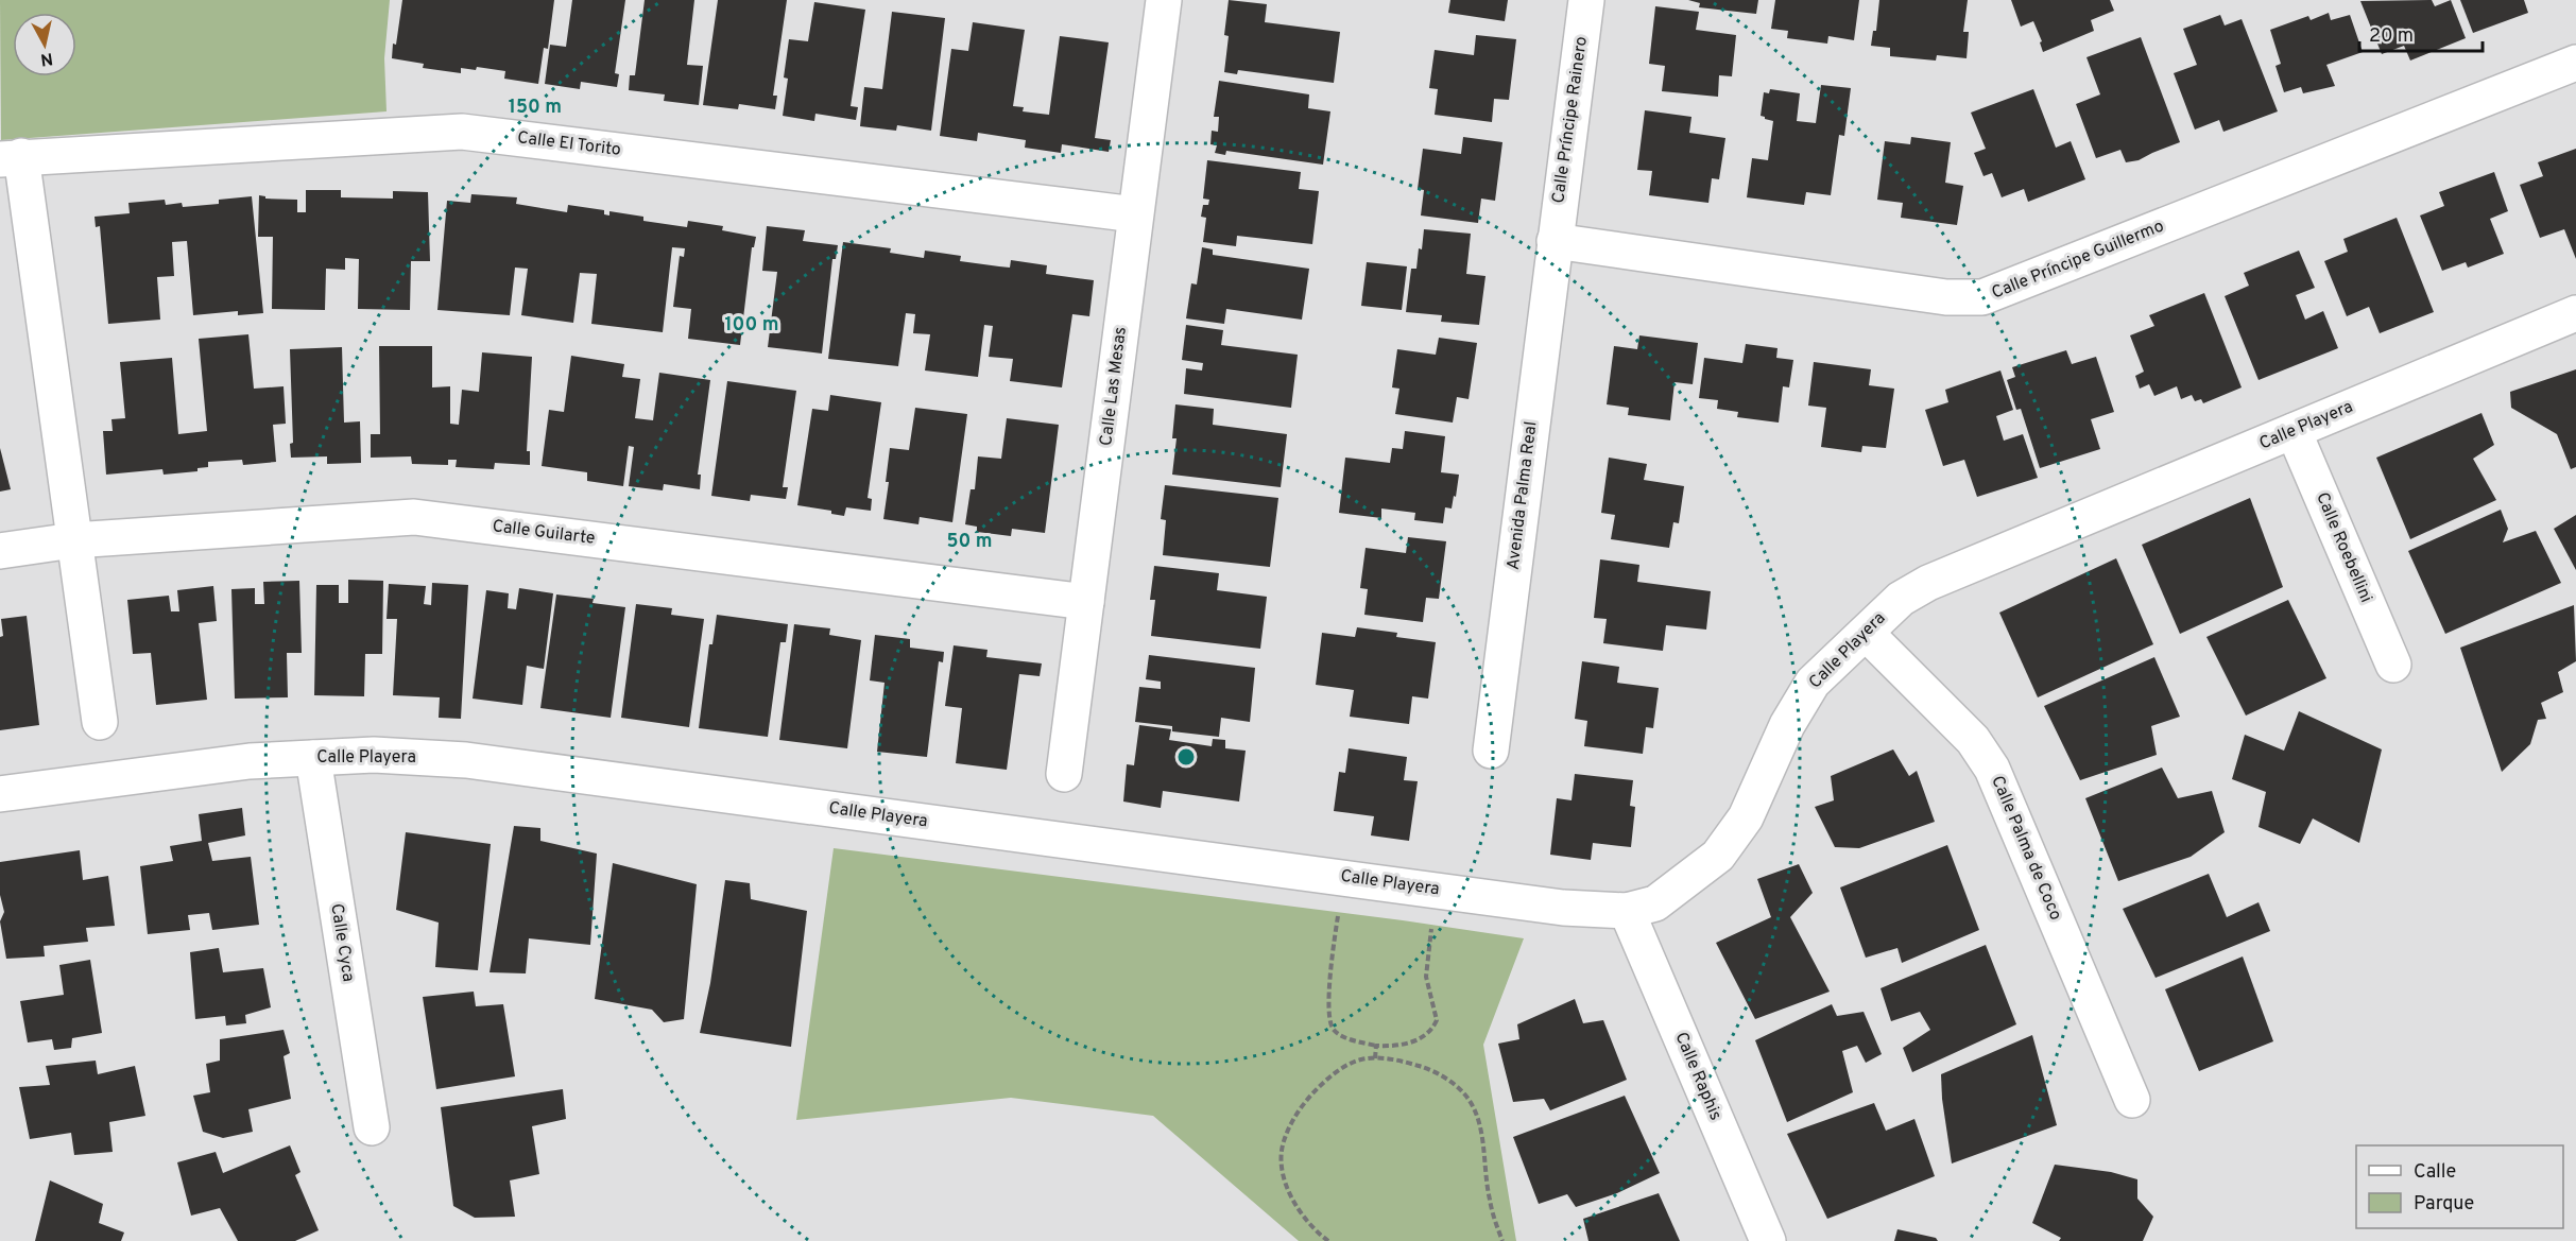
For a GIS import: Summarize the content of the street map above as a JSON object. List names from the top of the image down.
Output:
{
  "streets": {
    "street": [
      "Calle Príncipe Rainero",
      "Calle El Torito",
      "Calle Príncipe Guillermo",
      "Calle Las Mesas",
      "Calle Playera",
      "Avenida Palma Real",
      "Calle Guilarte",
      "Calle Roebellini",
      "Calle Palma de Coco",
      "Calle Cyca",
      "Calle Raphis"
    ]
  },
  "crossings": [
    ["Calle Príncipe Rainero", "Calle Príncipe Guillermo"],
    ["Calle Príncipe Rainero", "Avenida Palma Real"],
    ["Calle El Torito", "Calle Las Mesas"],
    ["Calle Príncipe Guillermo", "Avenida Palma Real"],
    ["Calle Las Mesas", "Calle Guilarte"],
    ["Calle Playera", "Calle Roebellini"],
    ["Calle Playera", "Calle Palma de Coco"],
    ["Calle Playera", "Calle Cyca"],
    ["Calle Playera", "Calle Raphis"]
  ],
  "legend": ["Calle", "Parque"],
  "scale_bar": "20 m",
  "north": "bottom",
  "rings": ["150 m", "100 m", "50 m"]
}
